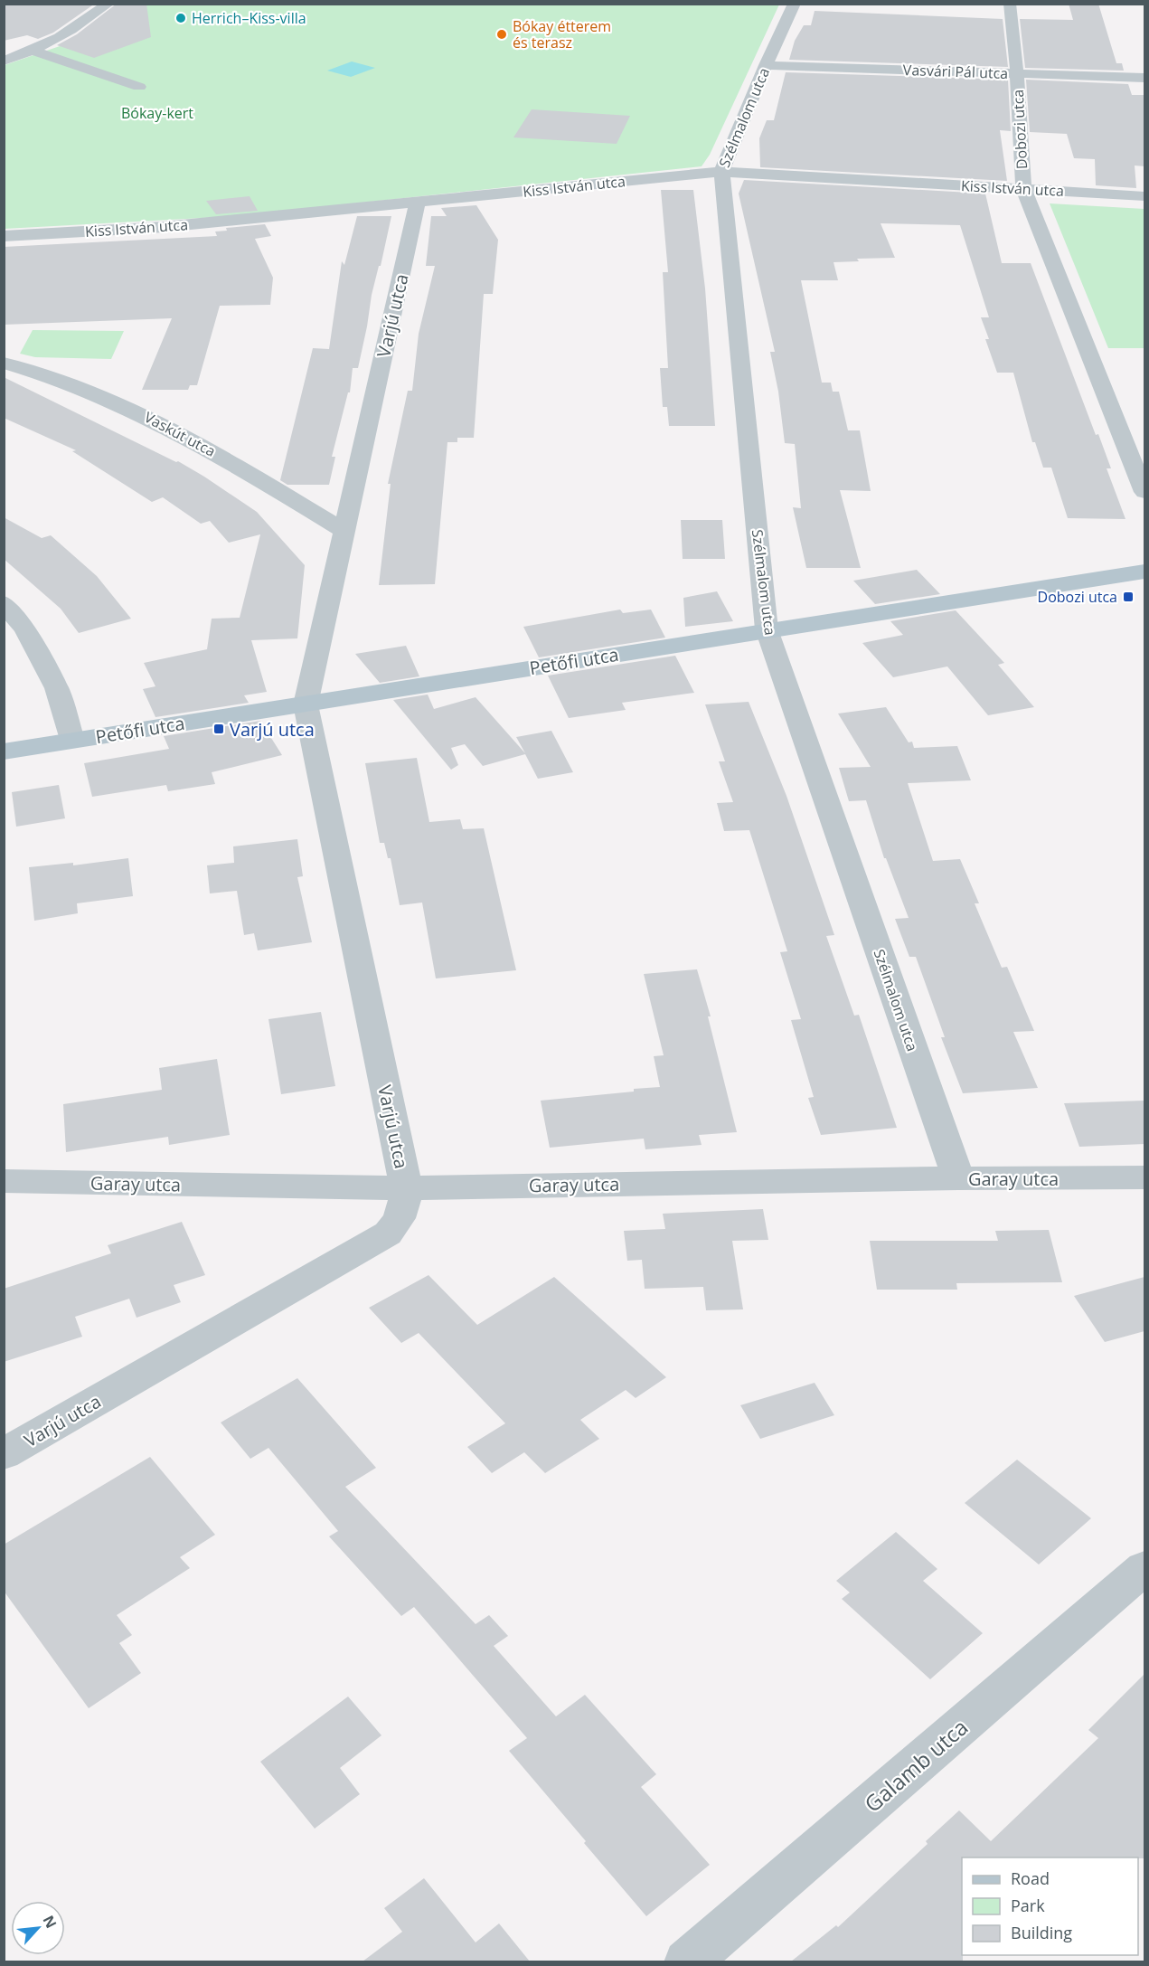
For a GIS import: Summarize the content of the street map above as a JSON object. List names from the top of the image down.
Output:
{
  "streets": {
    "main road": ["Petőfi utca"],
    "street": [
      "Vasvári Pál utca",
      "Szélmalom utca",
      "Dobozi utca",
      "Kiss István utca",
      "Varjú utca",
      "Vaskút utca",
      "Garay utca",
      "Galamb utca"
    ]
  },
  "crossings": [
    ["Vasvári Pál utca", "Szélmalom utca"],
    ["Vasvári Pál utca", "Dobozi utca"],
    ["Szélmalom utca", "Kiss István utca"],
    ["Szélmalom utca", "Petőfi utca"],
    ["Szélmalom utca", "Garay utca"],
    ["Dobozi utca", "Kiss István utca"],
    ["Kiss István utca", "Varjú utca"],
    ["Varjú utca", "Vaskút utca"],
    ["Varjú utca", "Petőfi utca"],
    ["Varjú utca", "Garay utca"]
  ],
  "parks": ["Bókay-kert"],
  "places": {
    "other": ["Herrich–Kiss-villa", "Bókay étterem és terasz"],
    "transit": ["Dobozi utca", "Varjú utca"]
  },
  "legend": ["Road", "Park", "Building"],
  "north": "top right"
}
